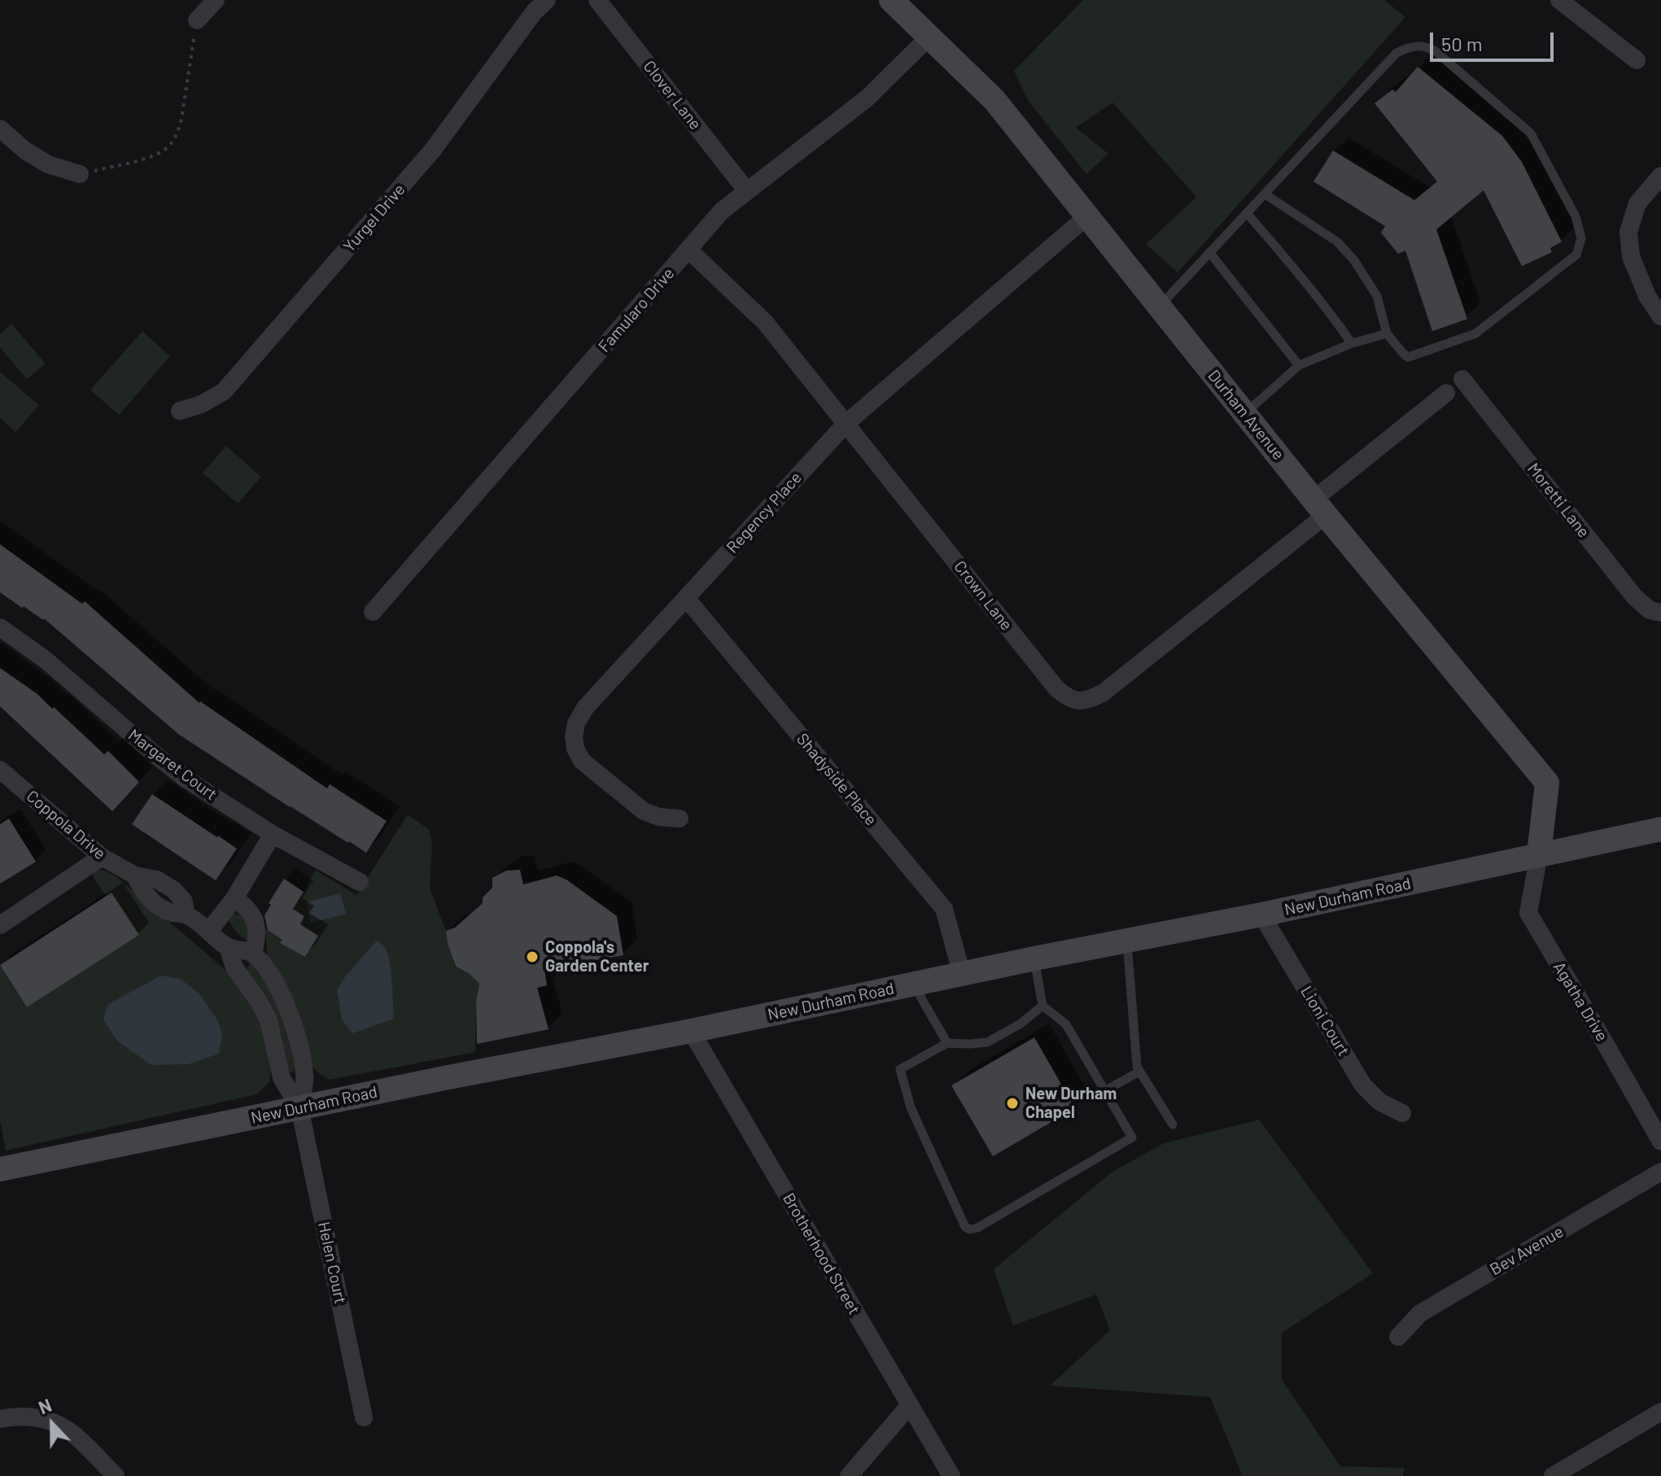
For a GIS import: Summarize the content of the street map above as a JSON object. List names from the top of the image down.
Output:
{
  "streets": {
    "main road": ["Durham Avenue", "New Durham Road"],
    "street": [
      "Clover Lane",
      "Yurgel Drive",
      "Famularo Drive",
      "Moretti Lane",
      "Regency Place",
      "Crown Lane",
      "Margaret Court",
      "Shadyside Place",
      "Coppola Drive",
      "Agatha Drive",
      "Lioni Court",
      "Bev Avenue",
      "Brotherhood Street",
      "Helen Court"
    ]
  },
  "crossings": [
    ["Clover Lane", "Famularo Drive"],
    ["Famularo Drive", "Durham Avenue"],
    ["Famularo Drive", "Crown Lane"],
    ["Durham Avenue", "Regency Place"],
    ["Durham Avenue", "Crown Lane"],
    ["Durham Avenue", "New Durham Road"],
    ["Durham Avenue", "Agatha Drive"],
    ["Regency Place", "Crown Lane"],
    ["Regency Place", "Shadyside Place"],
    ["Shadyside Place", "New Durham Road"],
    ["Coppola Drive", "New Durham Road"],
    ["Coppola Drive", "Helen Court"],
    ["New Durham Road", "Agatha Drive"],
    ["New Durham Road", "Lioni Court"],
    ["New Durham Road", "Brotherhood Street"],
    ["New Durham Road", "Helen Court"]
  ],
  "places": ["Coppola's Garden Center", "New Durham Chapel"],
  "scale_bar": "50 m",
  "north": "top"
}
